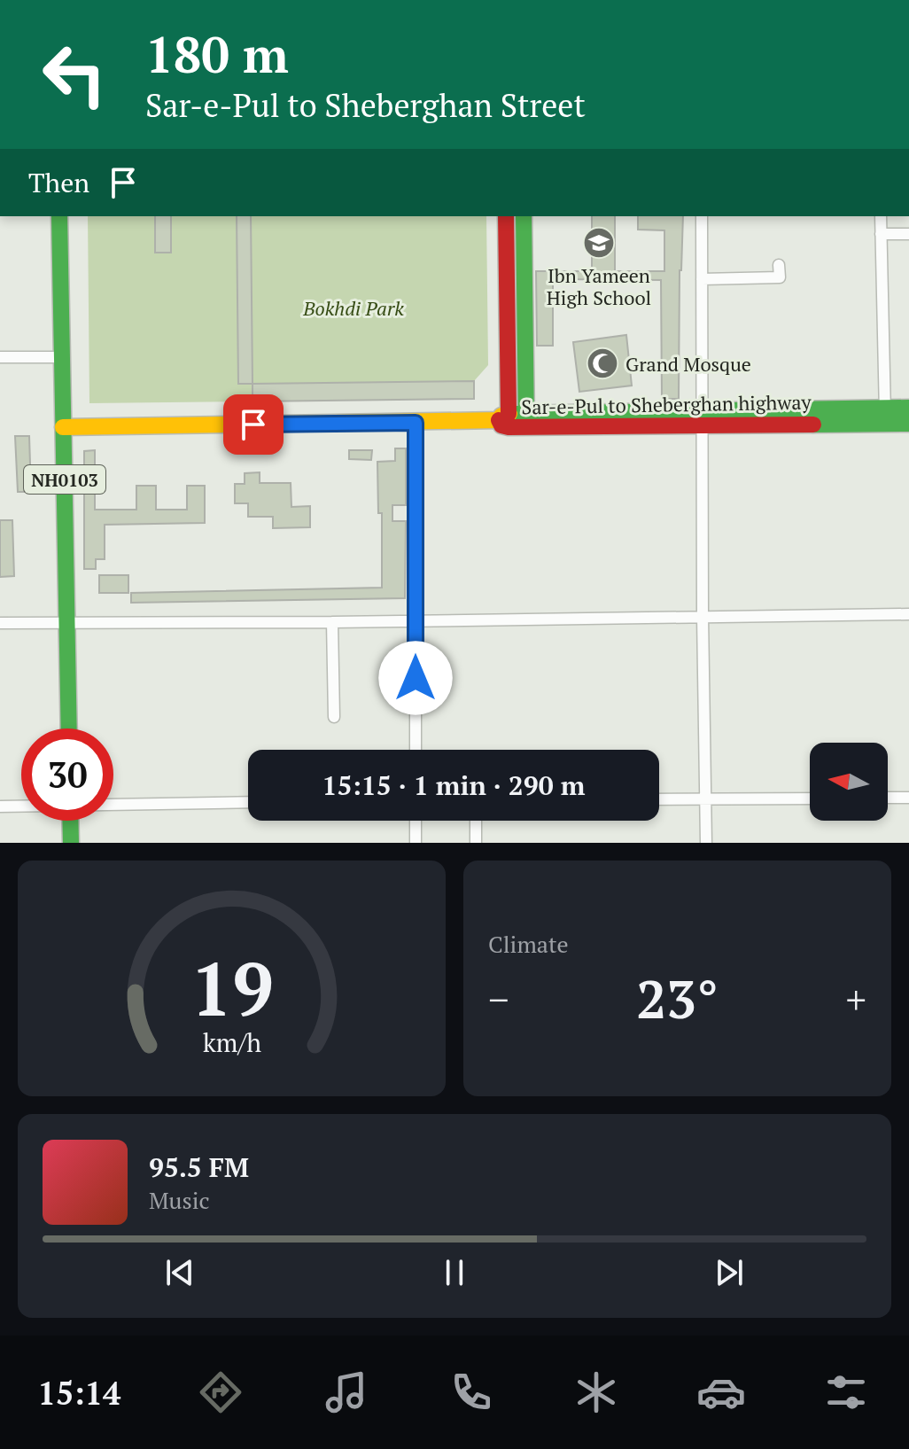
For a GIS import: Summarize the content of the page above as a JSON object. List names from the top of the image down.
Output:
{
  "streets": {
    "main road": ["Sar-e-Pul to Sheberghan highway", "NH0103"]
  },
  "crossings": [
    ["Sar-e-Pul to Sheberghan highway", "NH0103"]
  ],
  "parks": ["Bokhdi Park"],
  "places": {
    "school or university": ["Ibn Yameen High School"],
    "mosque": ["Grand Mosque"]
  },
  "north": "left",
  "page": {
    "turn": ["180 m", "Sar-e-Pul to Sheberghan Street"],
    "then": "Then",
    "limit": "30",
    "trip": "15:15 · 1 min · 290 m",
    "tile": "Climate",
    "heat": ["−", "23°", "+"],
    "song": ["95.5 FM", "Music"],
    "tabs": "15:14",
    "gauge": ["19", "km/h"]
  }
}
